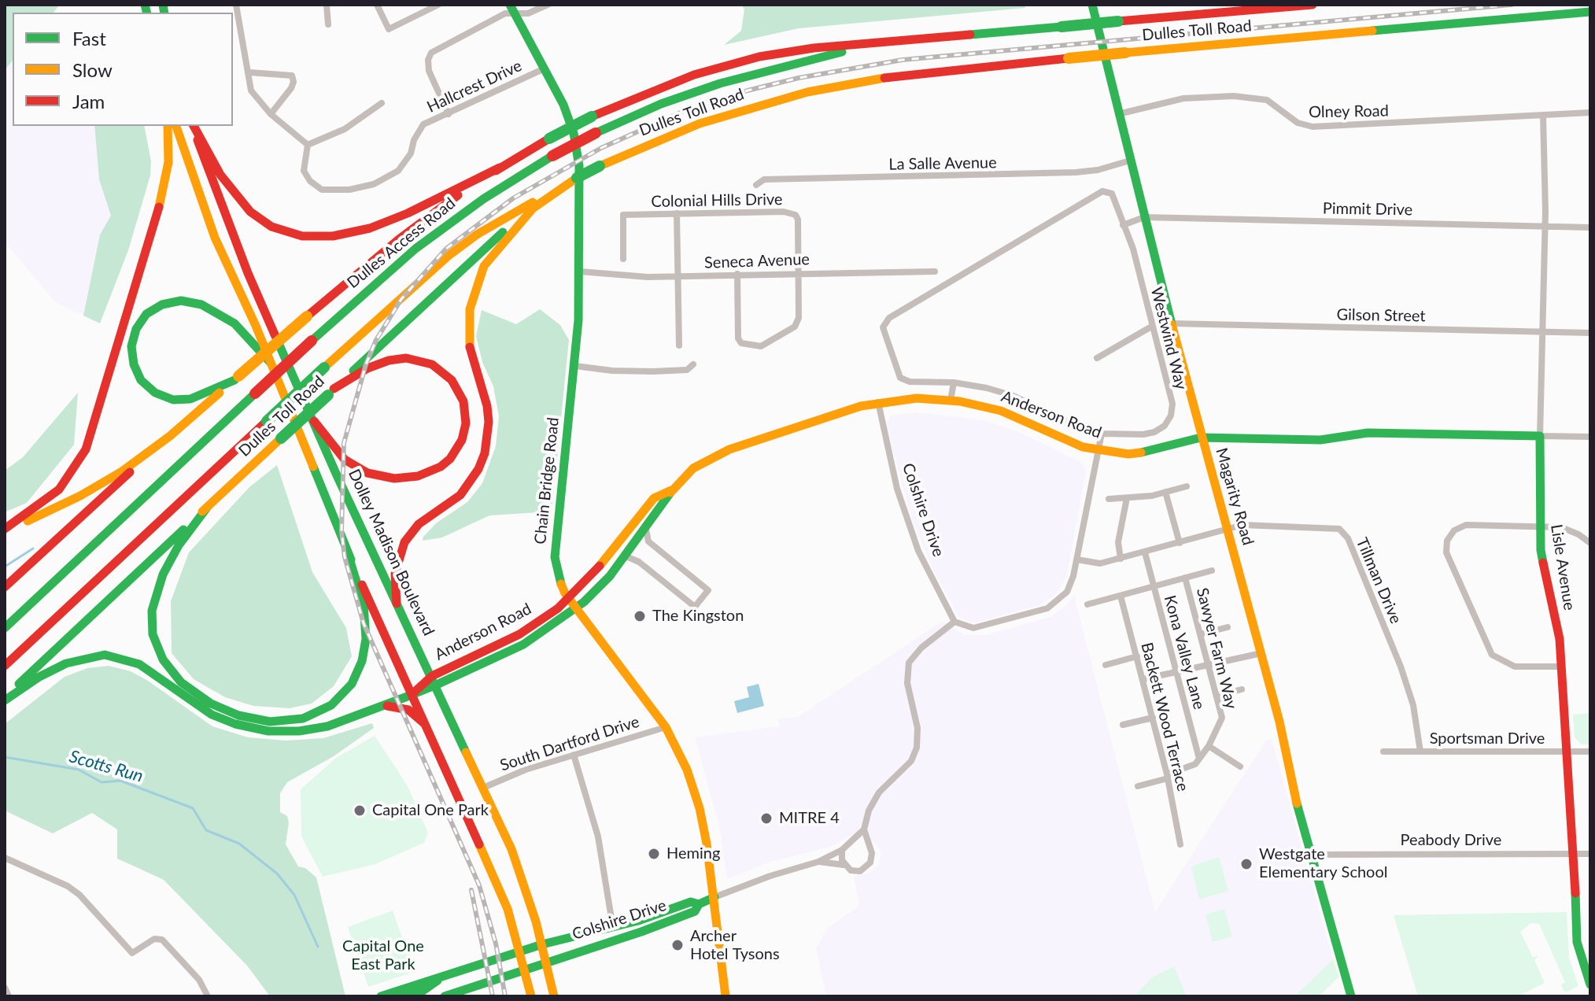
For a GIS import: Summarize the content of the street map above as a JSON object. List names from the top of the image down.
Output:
{
  "streets": {
    "main road": [
      "Dulles Toll Road",
      "Dulles Access Road",
      "Anderson Road",
      "Chain Bridge Road",
      "Magarity Road",
      "Colshire Drive",
      "Dolley Madison Boulevard",
      "Lisle Avenue"
    ],
    "street": [
      "Hallcrest Drive",
      "Olney Road",
      "La Salle Avenue",
      "Colonial Hills Drive",
      "Pimmit Drive",
      "Seneca Avenue",
      "Gilson Street",
      "Westwind Way",
      "Tillman Drive",
      "Sawyer Farm Way",
      "Kona Valley Lane",
      "Backett Wood Terrace",
      "Sportsman Drive",
      "South Dartford Drive",
      "Peabody Drive"
    ]
  },
  "crossings": [
    ["Dulles Toll Road", "Dulles Access Road"],
    ["Dulles Toll Road", "Anderson Road"],
    ["Hallcrest Drive", "Chain Bridge Road"],
    ["Olney Road", "Magarity Road"],
    ["Olney Road", "Lisle Avenue"],
    ["La Salle Avenue", "Magarity Road"],
    ["Colonial Hills Drive", "Seneca Avenue"],
    ["Pimmit Drive", "Magarity Road"],
    ["Pimmit Drive", "Lisle Avenue"],
    ["Seneca Avenue", "Chain Bridge Road"],
    ["Gilson Street", "Magarity Road"],
    ["Gilson Street", "Lisle Avenue"],
    ["Anderson Road", "Chain Bridge Road"],
    ["Anderson Road", "Magarity Road"],
    ["Anderson Road", "Colshire Drive"],
    ["Anderson Road", "Dolley Madison Boulevard"],
    ["Anderson Road", "Lisle Avenue"],
    ["Chain Bridge Road", "Colshire Drive"],
    ["Chain Bridge Road", "South Dartford Drive"],
    ["Magarity Road", "Tillman Drive"],
    ["Magarity Road", "Peabody Drive"],
    ["Colshire Drive", "Dolley Madison Boulevard"],
    ["Dolley Madison Boulevard", "South Dartford Drive"],
    ["Lisle Avenue", "Sportsman Drive"],
    ["Lisle Avenue", "Peabody Drive"],
    ["Tillman Drive", "Kona Valley Lane"],
    ["Tillman Drive", "Sportsman Drive"],
    ["Sawyer Farm Way", "Kona Valley Lane"],
    ["Sawyer Farm Way", "Backett Wood Terrace"]
  ],
  "water": ["Scotts Run"],
  "parks": ["Capital One East Park"],
  "places": [
    "The Kingston",
    "Capital One Park",
    "MITRE 4",
    "Heming",
    "Westgate Elementary School",
    "Archer Hotel Tysons"
  ],
  "legend": ["Fast", "Slow", "Jam"]
}
